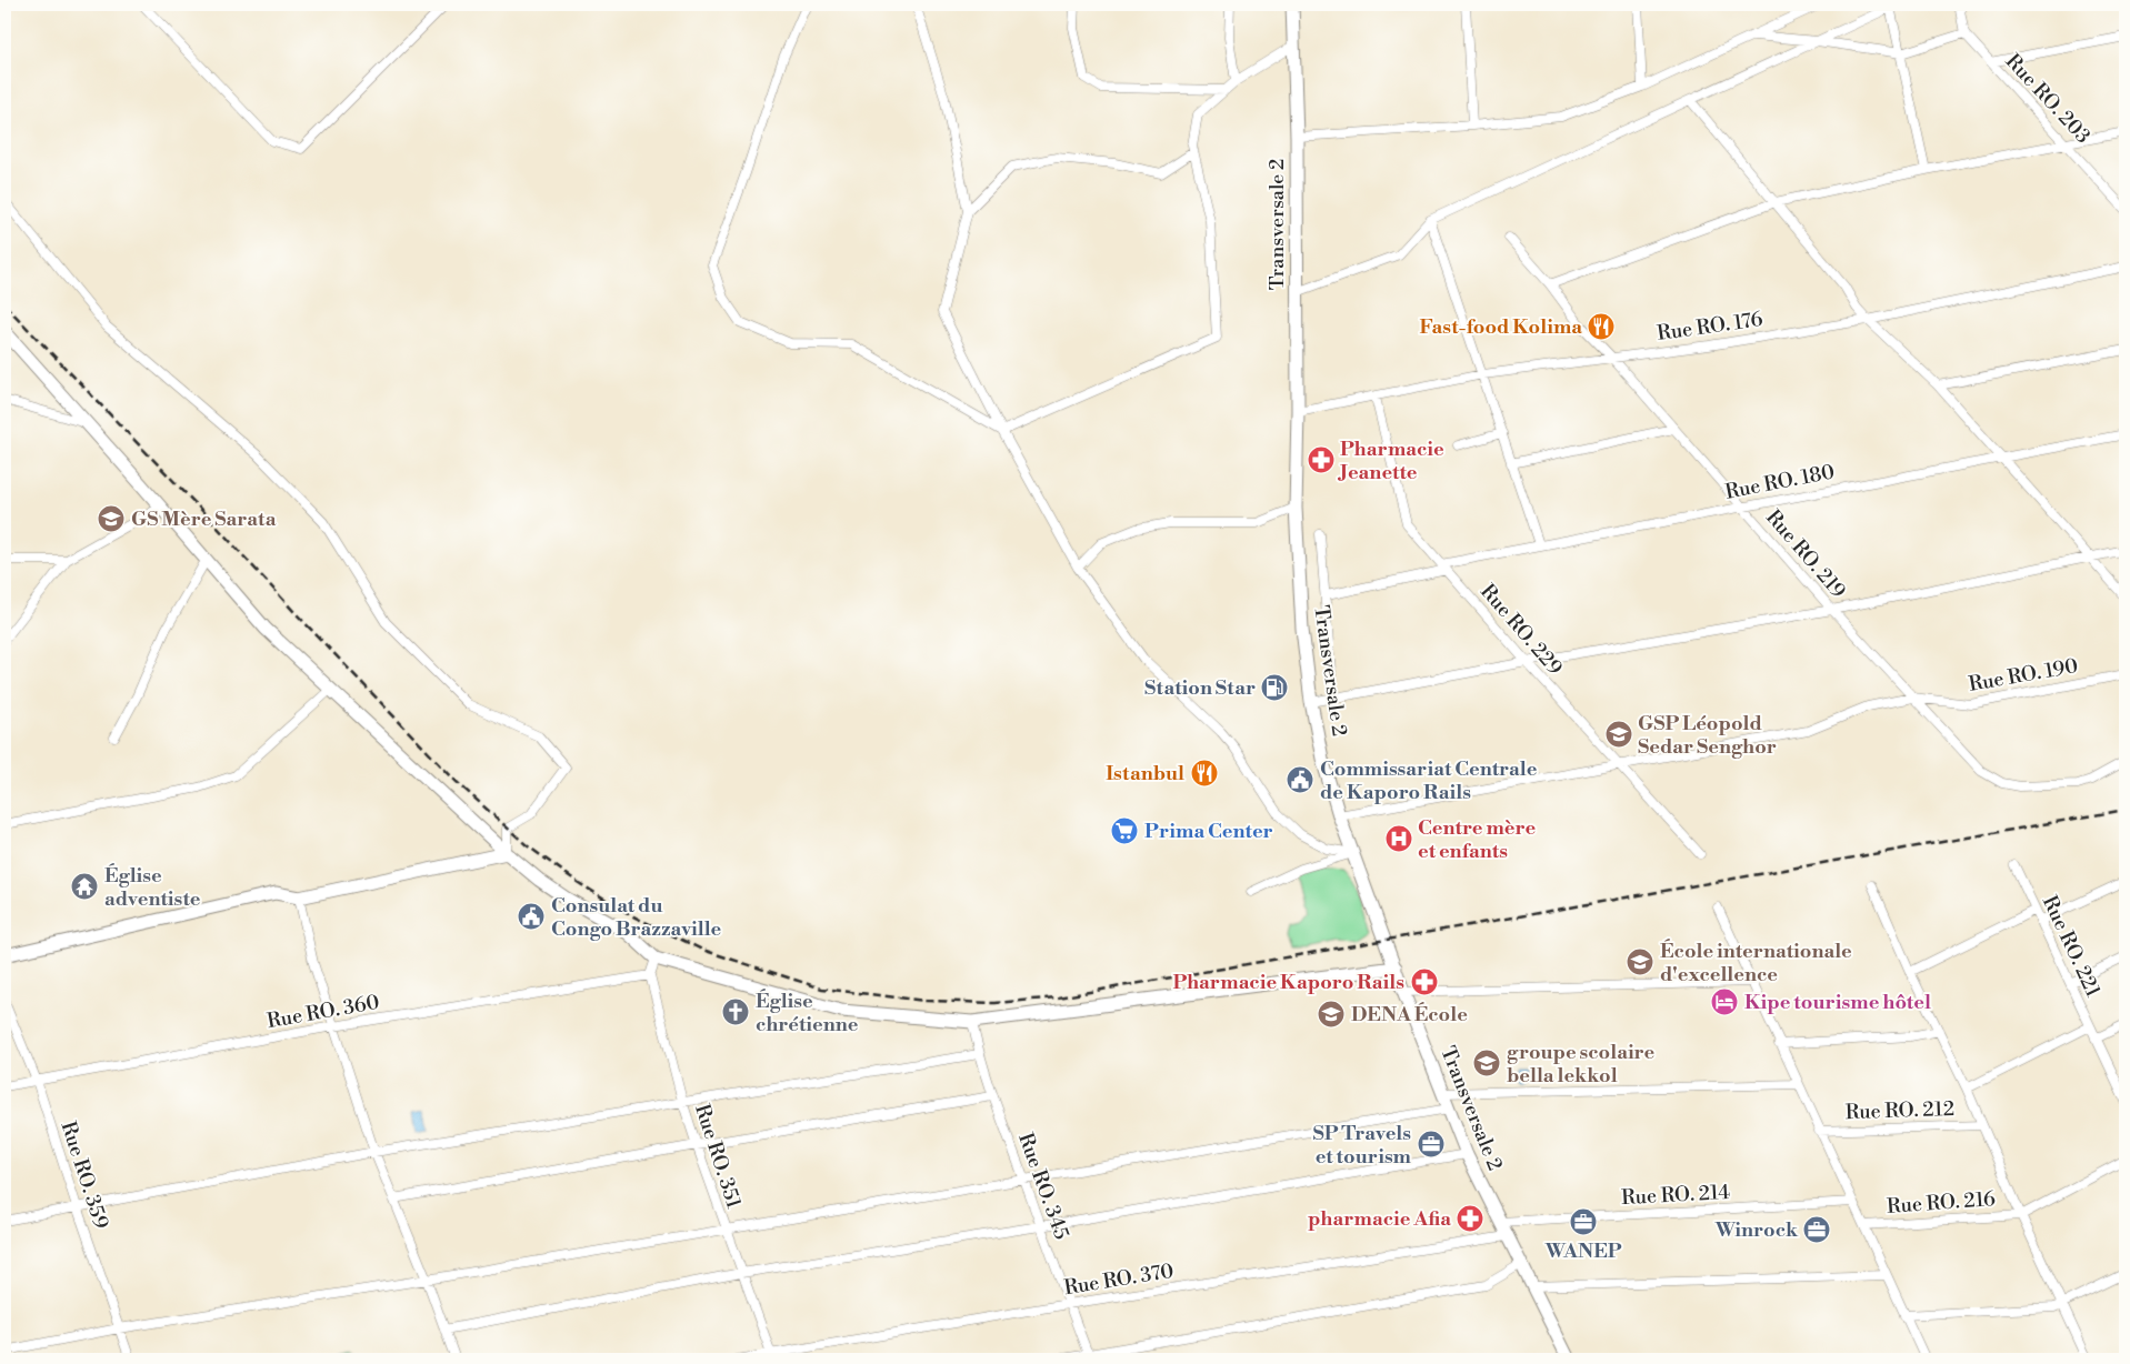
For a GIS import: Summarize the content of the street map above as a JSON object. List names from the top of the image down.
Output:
{
  "streets": {
    "street": [
      "Rue RO. 203",
      "Transversale 2",
      "Rue RO. 176",
      "Rue RO. 180",
      "Rue RO. 219",
      "Rue RO. 229",
      "Rue RO. 190",
      "Rue RO. 221",
      "Rue RO. 360",
      "Rue RO. 212",
      "Rue RO. 351",
      "Rue RO. 359",
      "Rue RO. 345",
      "Rue RO. 214",
      "Rue RO. 216",
      "Rue RO. 370"
    ]
  },
  "crossings": [
    ["Transversale 2", "Rue RO. 176"],
    ["Transversale 2", "Rue RO. 190"],
    ["Transversale 2", "Rue RO. 214"],
    ["Transversale 2", "Rue RO. 370"],
    ["Rue RO. 176", "Rue RO. 219"],
    ["Rue RO. 176", "Rue RO. 229"],
    ["Rue RO. 180", "Rue RO. 219"],
    ["Rue RO. 180", "Rue RO. 229"],
    ["Rue RO. 219", "Rue RO. 190"],
    ["Rue RO. 229", "Rue RO. 190"],
    ["Rue RO. 360", "Rue RO. 351"],
    ["Rue RO. 360", "Rue RO. 359"],
    ["Rue RO. 351", "Rue RO. 370"],
    ["Rue RO. 345", "Rue RO. 370"]
  ],
  "places": {
    "restaurant": ["Fast-food Kolima", "Istanbul"],
    "pharmacy": ["Pharmacie Jeanette", "Pharmacie Kaporo Rails", "pharmacie Afia"],
    "school or university": [
      "GS Mère Sarata",
      "GSP Léopold Sedar Senghor",
      "École internationale d'excellence",
      "DENA École",
      "groupe scolaire bella lekkol"
    ],
    "fuel station": ["Station Star"],
    "public building": ["Commissariat Centrale de Kaporo Rails", "Consulat du Congo Brazzaville"],
    "supermarket": ["Prima Center"],
    "hospital": ["Centre mère et enfants"],
    "temple": ["Église adventiste"],
    "hotel": ["Kipe tourisme hôtel"],
    "church": ["Église chrétienne"],
    "office": ["SP Travels et tourism", "WANEP", "Winrock"]
  }
}
